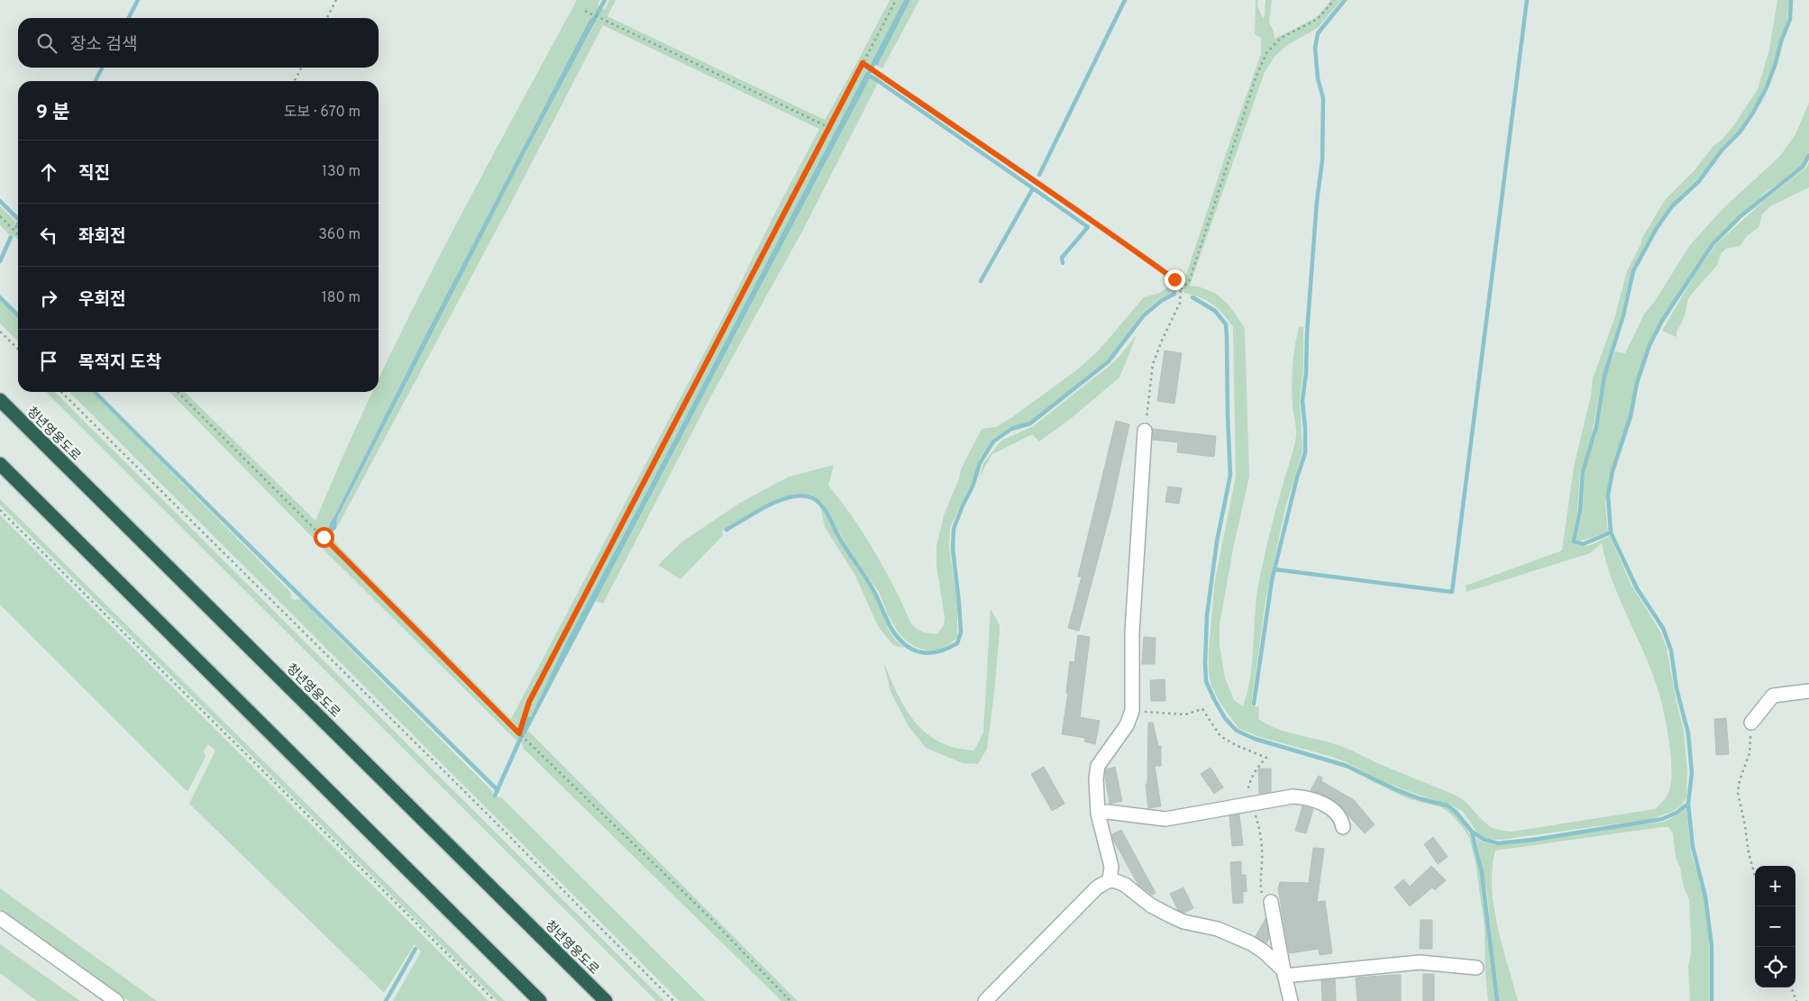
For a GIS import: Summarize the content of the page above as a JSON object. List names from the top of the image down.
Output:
{
  "streets": {
    "highway": ["청년영웅도로"]
  },
  "page": {
    "search": "장소 검색",
    "heading": ["9 분", "도보 · 670 m"],
    "list": [
      ["직진", "130 m"],
      ["좌회전", "360 m"],
      ["우회전", "180 m"],
      "목적지 도착"
    ],
    "map_buttons": ["+", "−"]
  }
}
